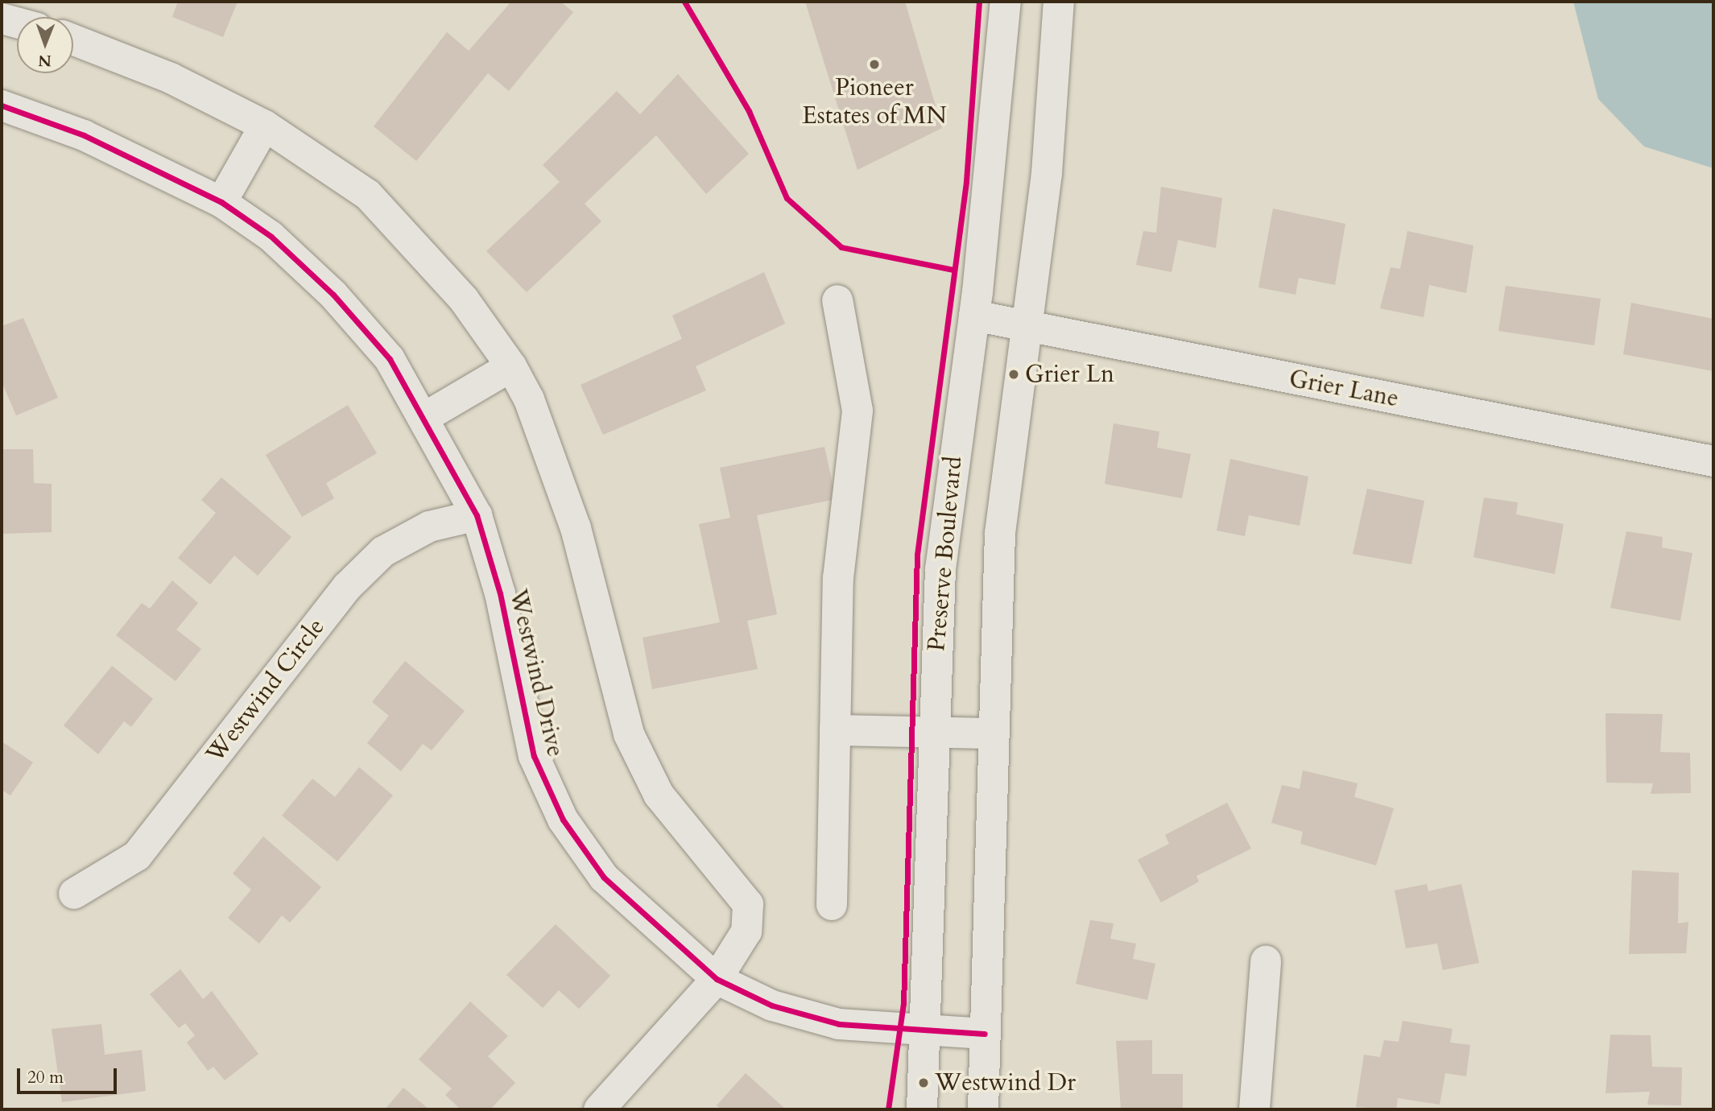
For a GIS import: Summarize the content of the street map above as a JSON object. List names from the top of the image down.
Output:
{
  "streets": {
    "street": [
      "Grier Lane",
      "Preserve Boulevard",
      "Westwind Drive",
      "Westwind Circle"
    ]
  },
  "crossings": [
    ["Grier Lane", "Preserve Boulevard"],
    ["Preserve Boulevard", "Westwind Drive"],
    ["Westwind Drive", "Westwind Circle"]
  ],
  "places": ["Pioneer Estates of MN", "Grier Ln", "Westwind Dr"],
  "scale_bar": "20 m",
  "north": "bottom"
}
